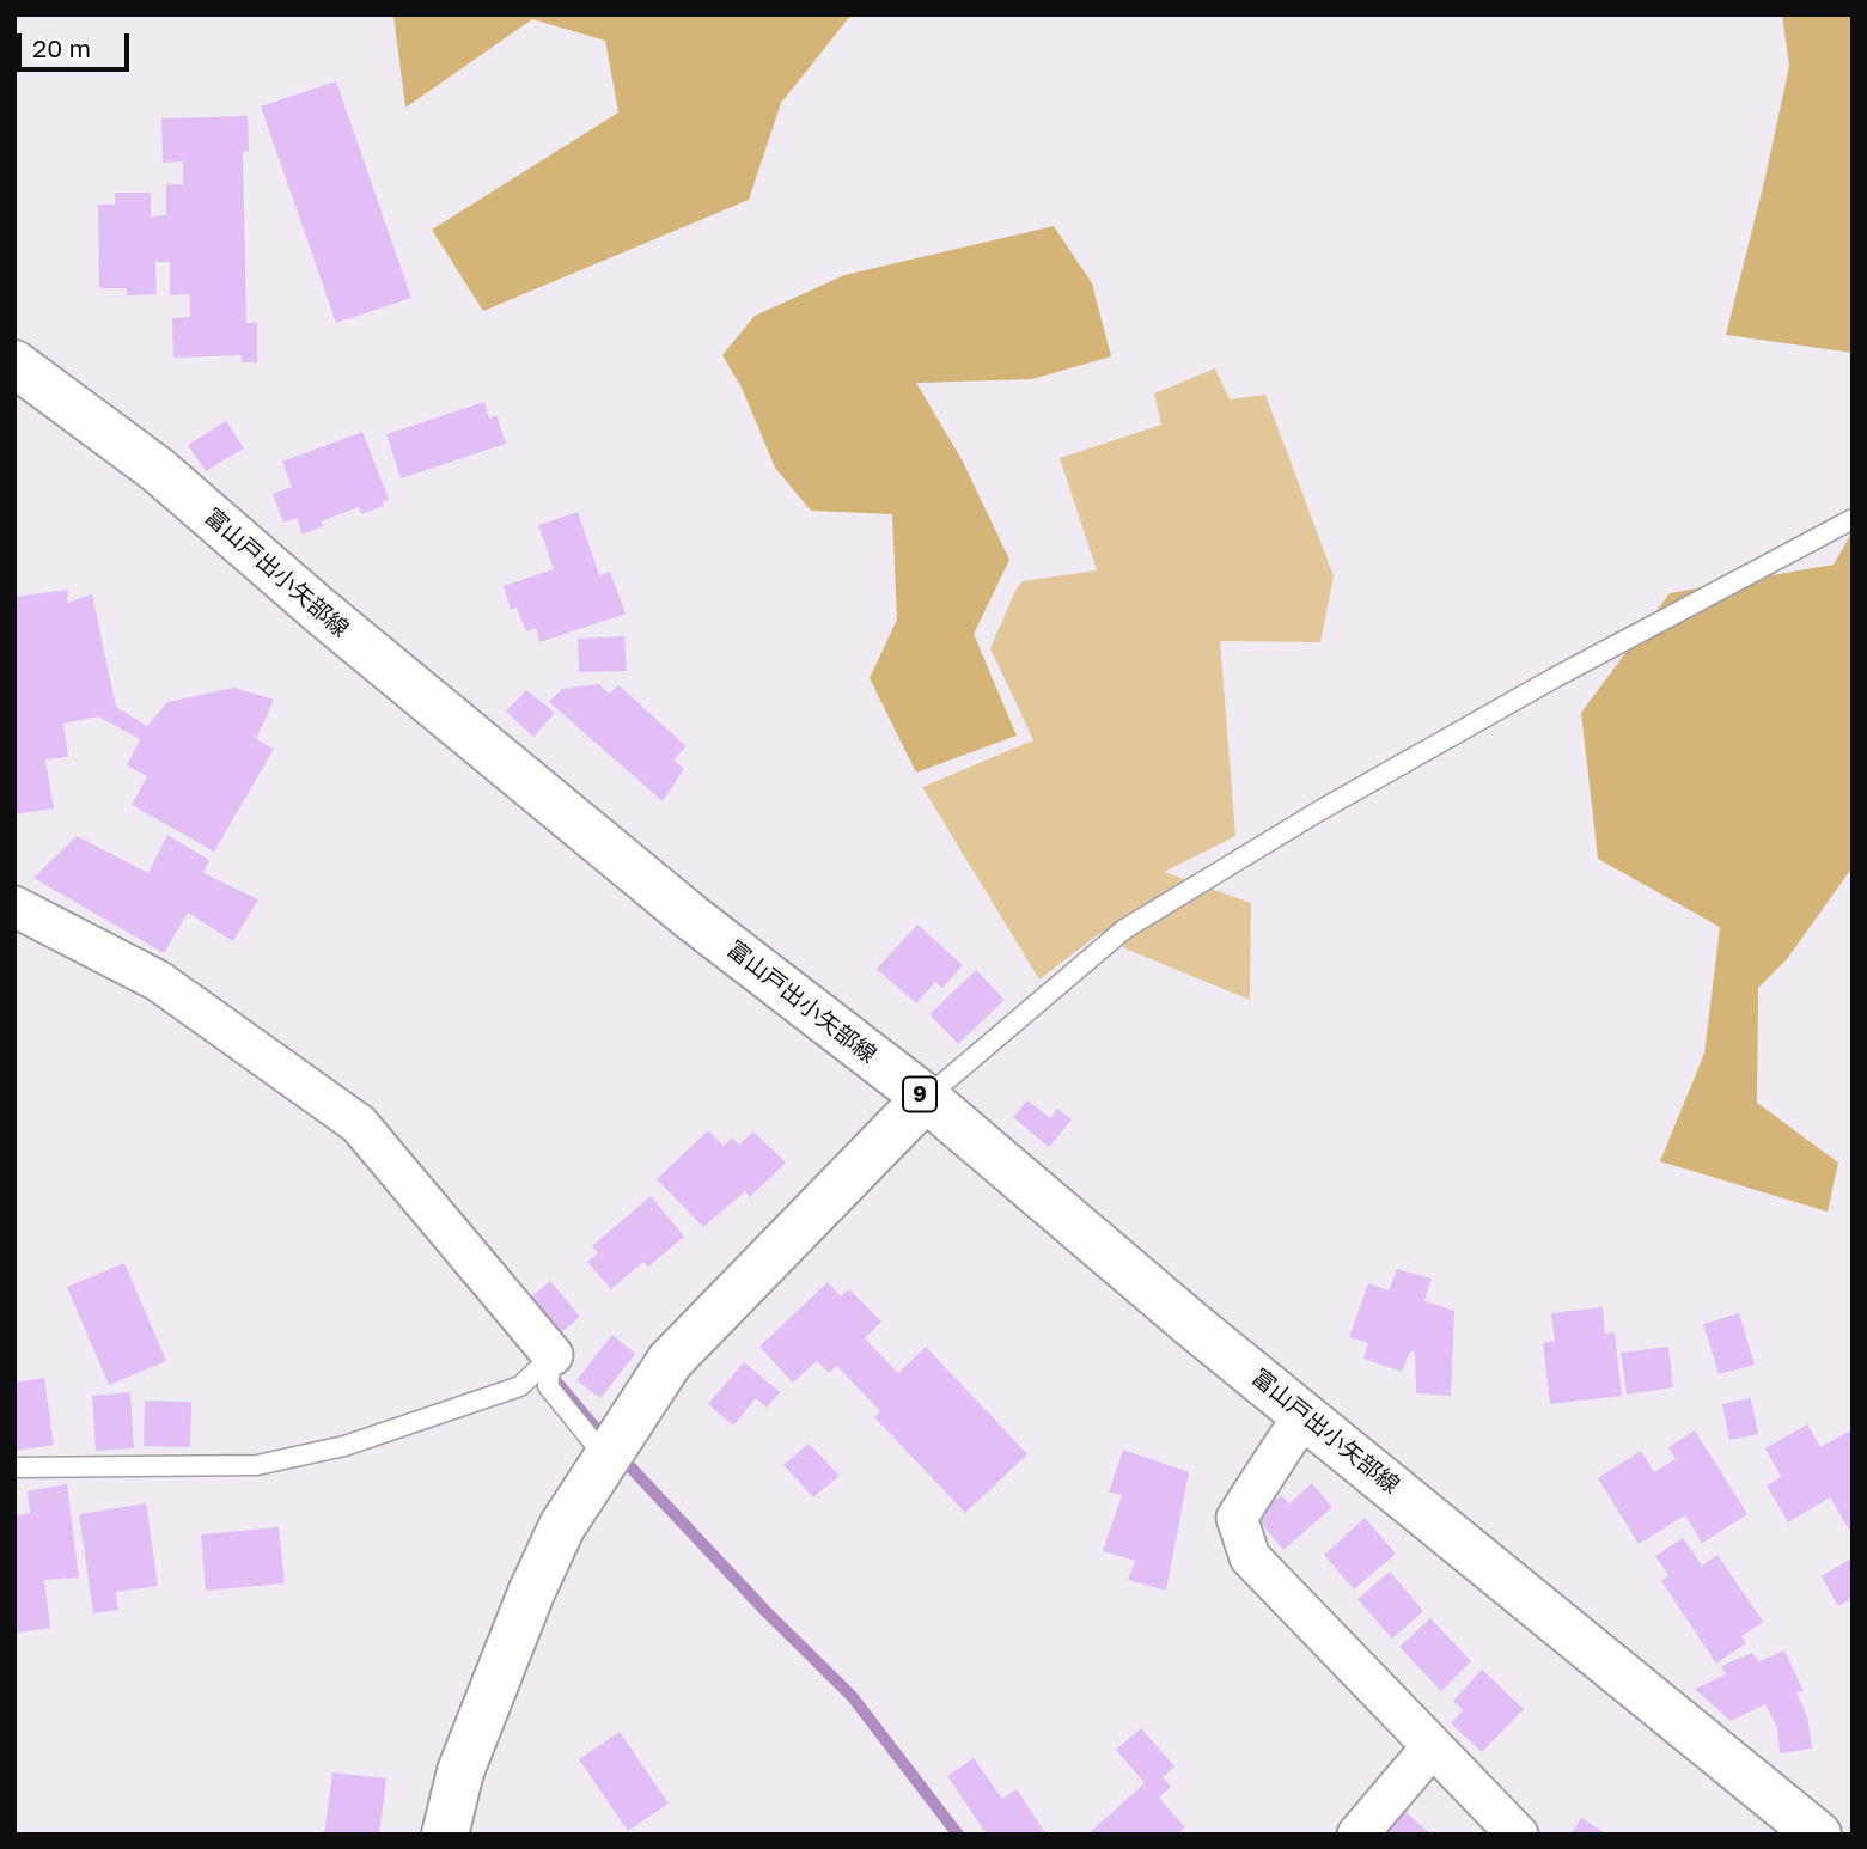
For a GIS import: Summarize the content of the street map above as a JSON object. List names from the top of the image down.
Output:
{
  "streets": {
    "main road": ["富山戸出小矢部線", "9"]
  },
  "scale_bar": "20 m"
}
